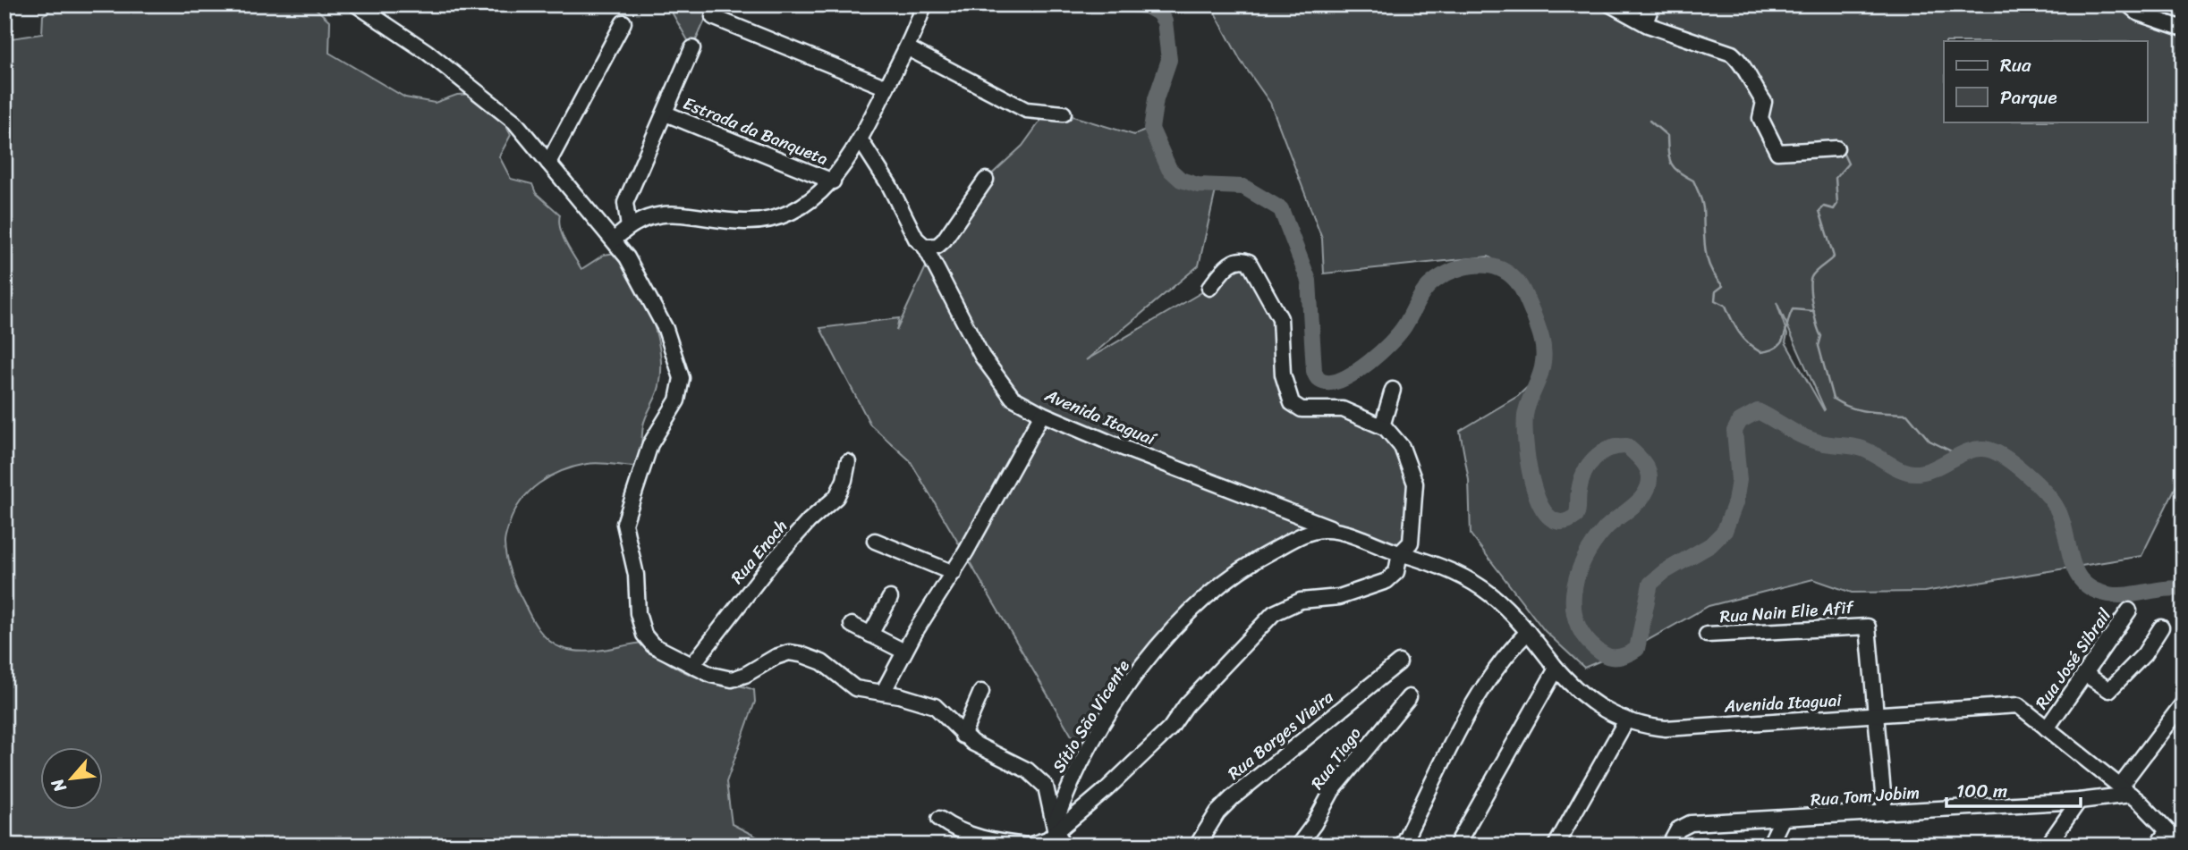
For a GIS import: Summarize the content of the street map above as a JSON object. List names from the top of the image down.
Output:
{
  "streets": {
    "street": [
      "Estrada da Banqueta",
      "Avenida Itaguaí",
      "Rua Enoch",
      "Rua Nain Elie Afif",
      "Rua José Sibrail",
      "Avenida Itaguai",
      "Sítio São Vicente",
      "Rua Borges Vieira",
      "Rua Tiago",
      "Rua Tom Jobim"
    ]
  },
  "crossings": [
    ["Avenida Itaguaí", "Sítio São Vicente"],
    ["Rua Nain Elie Afif", "Avenida Itaguai"],
    ["Rua José Sibrail", "Avenida Itaguai"],
    ["Avenida Itaguai", "Rua Tom Jobim"]
  ],
  "legend": ["Rua", "Parque"],
  "scale_bar": "100 m",
  "north": "bottom left"
}
